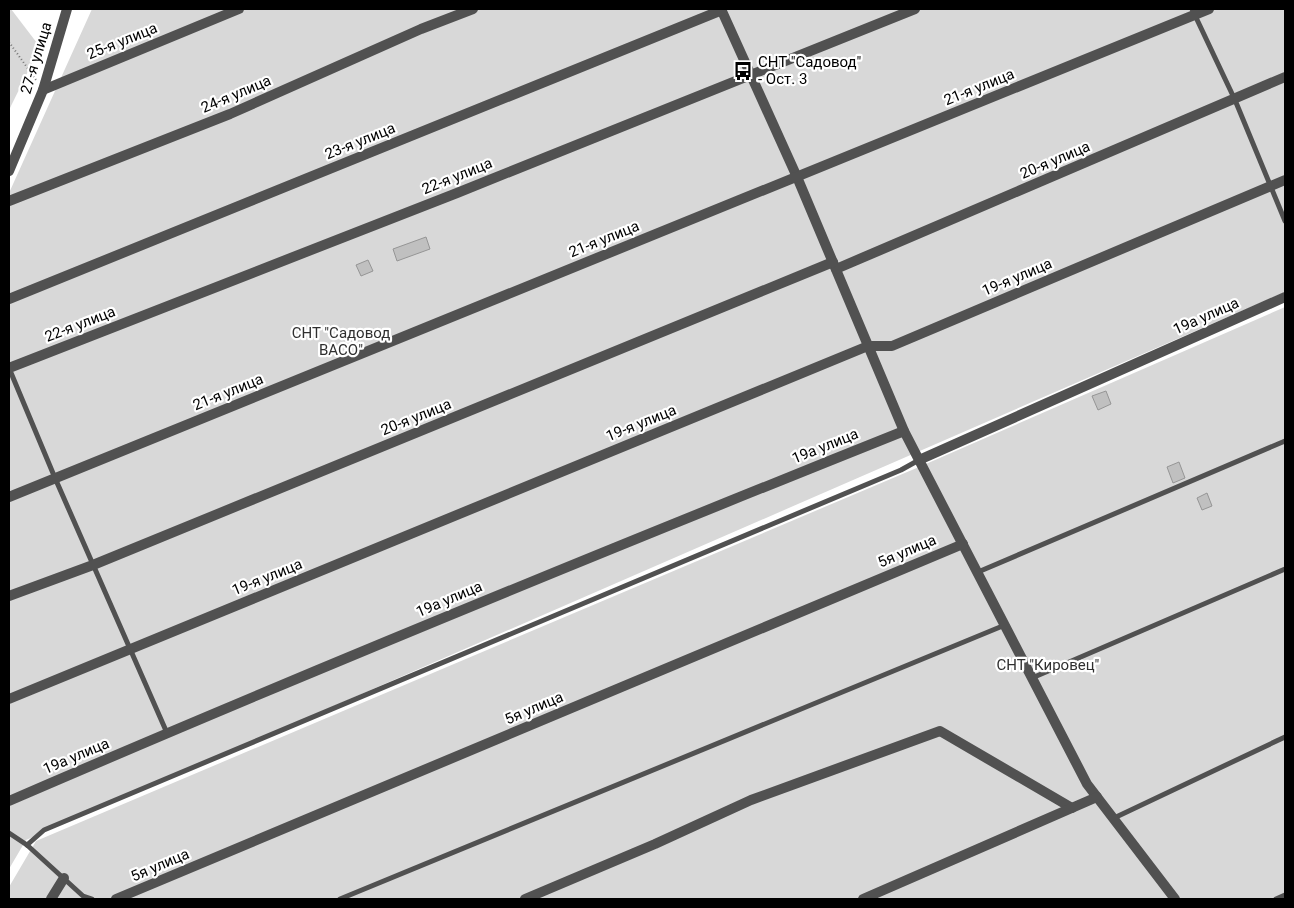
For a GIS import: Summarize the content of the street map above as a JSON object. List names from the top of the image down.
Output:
{
  "streets": {
    "street": [
      "25-я улица",
      "27-я улица",
      "21-я улица",
      "24-я улица",
      "23-я улица",
      "20-я улица",
      "22-я улица",
      "19-я улица",
      "19а улица",
      "5я улица"
    ]
  },
  "crossings": [
    ["25-я улица", "27-я улица"]
  ],
  "parks": ["СНТ \"Садовод ВАСО\"", "СНТ \"Кировец\""],
  "places": {
    "bus stop": ["СНТ \"Садовод\" - Ост. 3"]
  }
}
